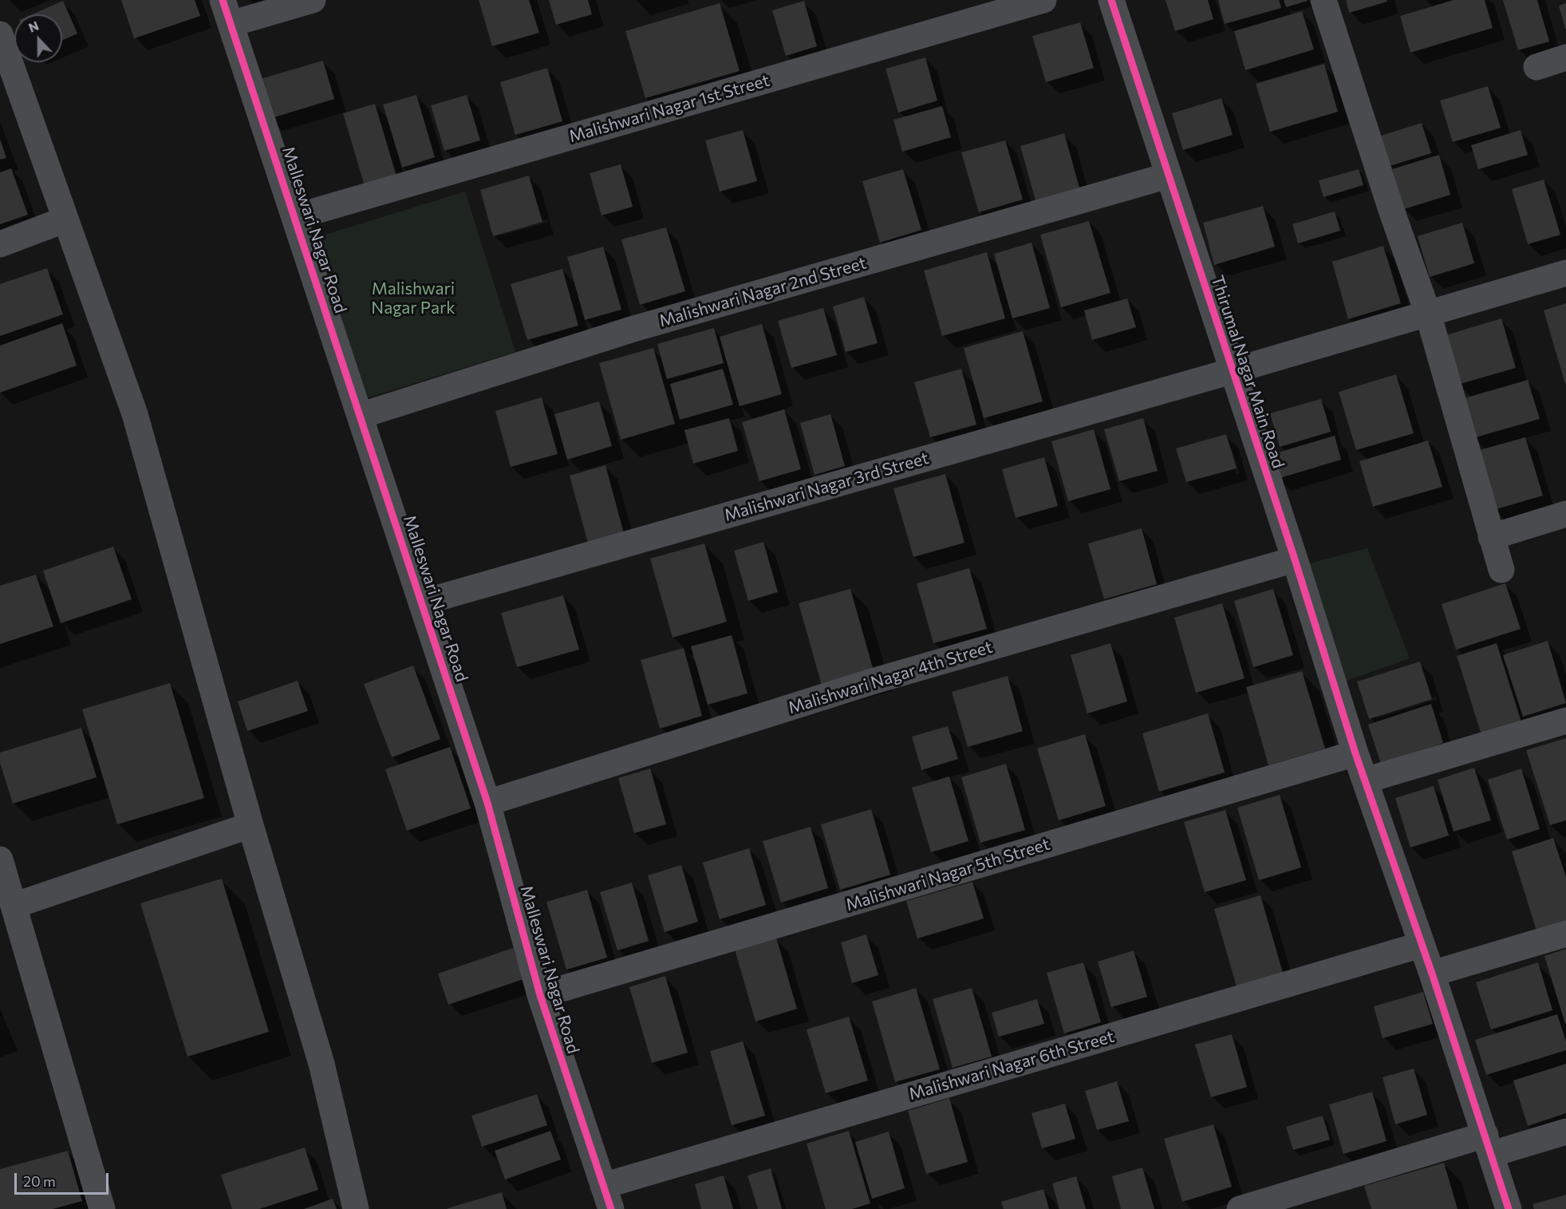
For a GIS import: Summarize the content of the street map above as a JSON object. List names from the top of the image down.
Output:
{
  "streets": {
    "street": [
      "Malishwari Nagar 1st Street",
      "Malleswari Nagar Road",
      "Malishwari Nagar 2nd Street",
      "Thirumal Nagar Main Road",
      "Malishwari Nagar 3rd Street",
      "Malishwari Nagar 4th Street",
      "Malishwari Nagar 5th Street",
      "Malishwari Nagar 6th Street"
    ]
  },
  "crossings": [
    ["Malishwari Nagar 1st Street", "Malleswari Nagar Road"],
    ["Malleswari Nagar Road", "Malishwari Nagar 2nd Street"],
    ["Malleswari Nagar Road", "Malishwari Nagar 3rd Street"],
    ["Malleswari Nagar Road", "Malishwari Nagar 4th Street"],
    ["Malleswari Nagar Road", "Malishwari Nagar 5th Street"],
    ["Malleswari Nagar Road", "Malishwari Nagar 6th Street"],
    ["Malishwari Nagar 2nd Street", "Thirumal Nagar Main Road"],
    ["Thirumal Nagar Main Road", "Malishwari Nagar 3rd Street"],
    ["Thirumal Nagar Main Road", "Malishwari Nagar 4th Street"],
    ["Thirumal Nagar Main Road", "Malishwari Nagar 5th Street"],
    ["Thirumal Nagar Main Road", "Malishwari Nagar 6th Street"]
  ],
  "parks": ["Malishwari Nagar Park"],
  "scale_bar": "20 m",
  "north": "top"
}
